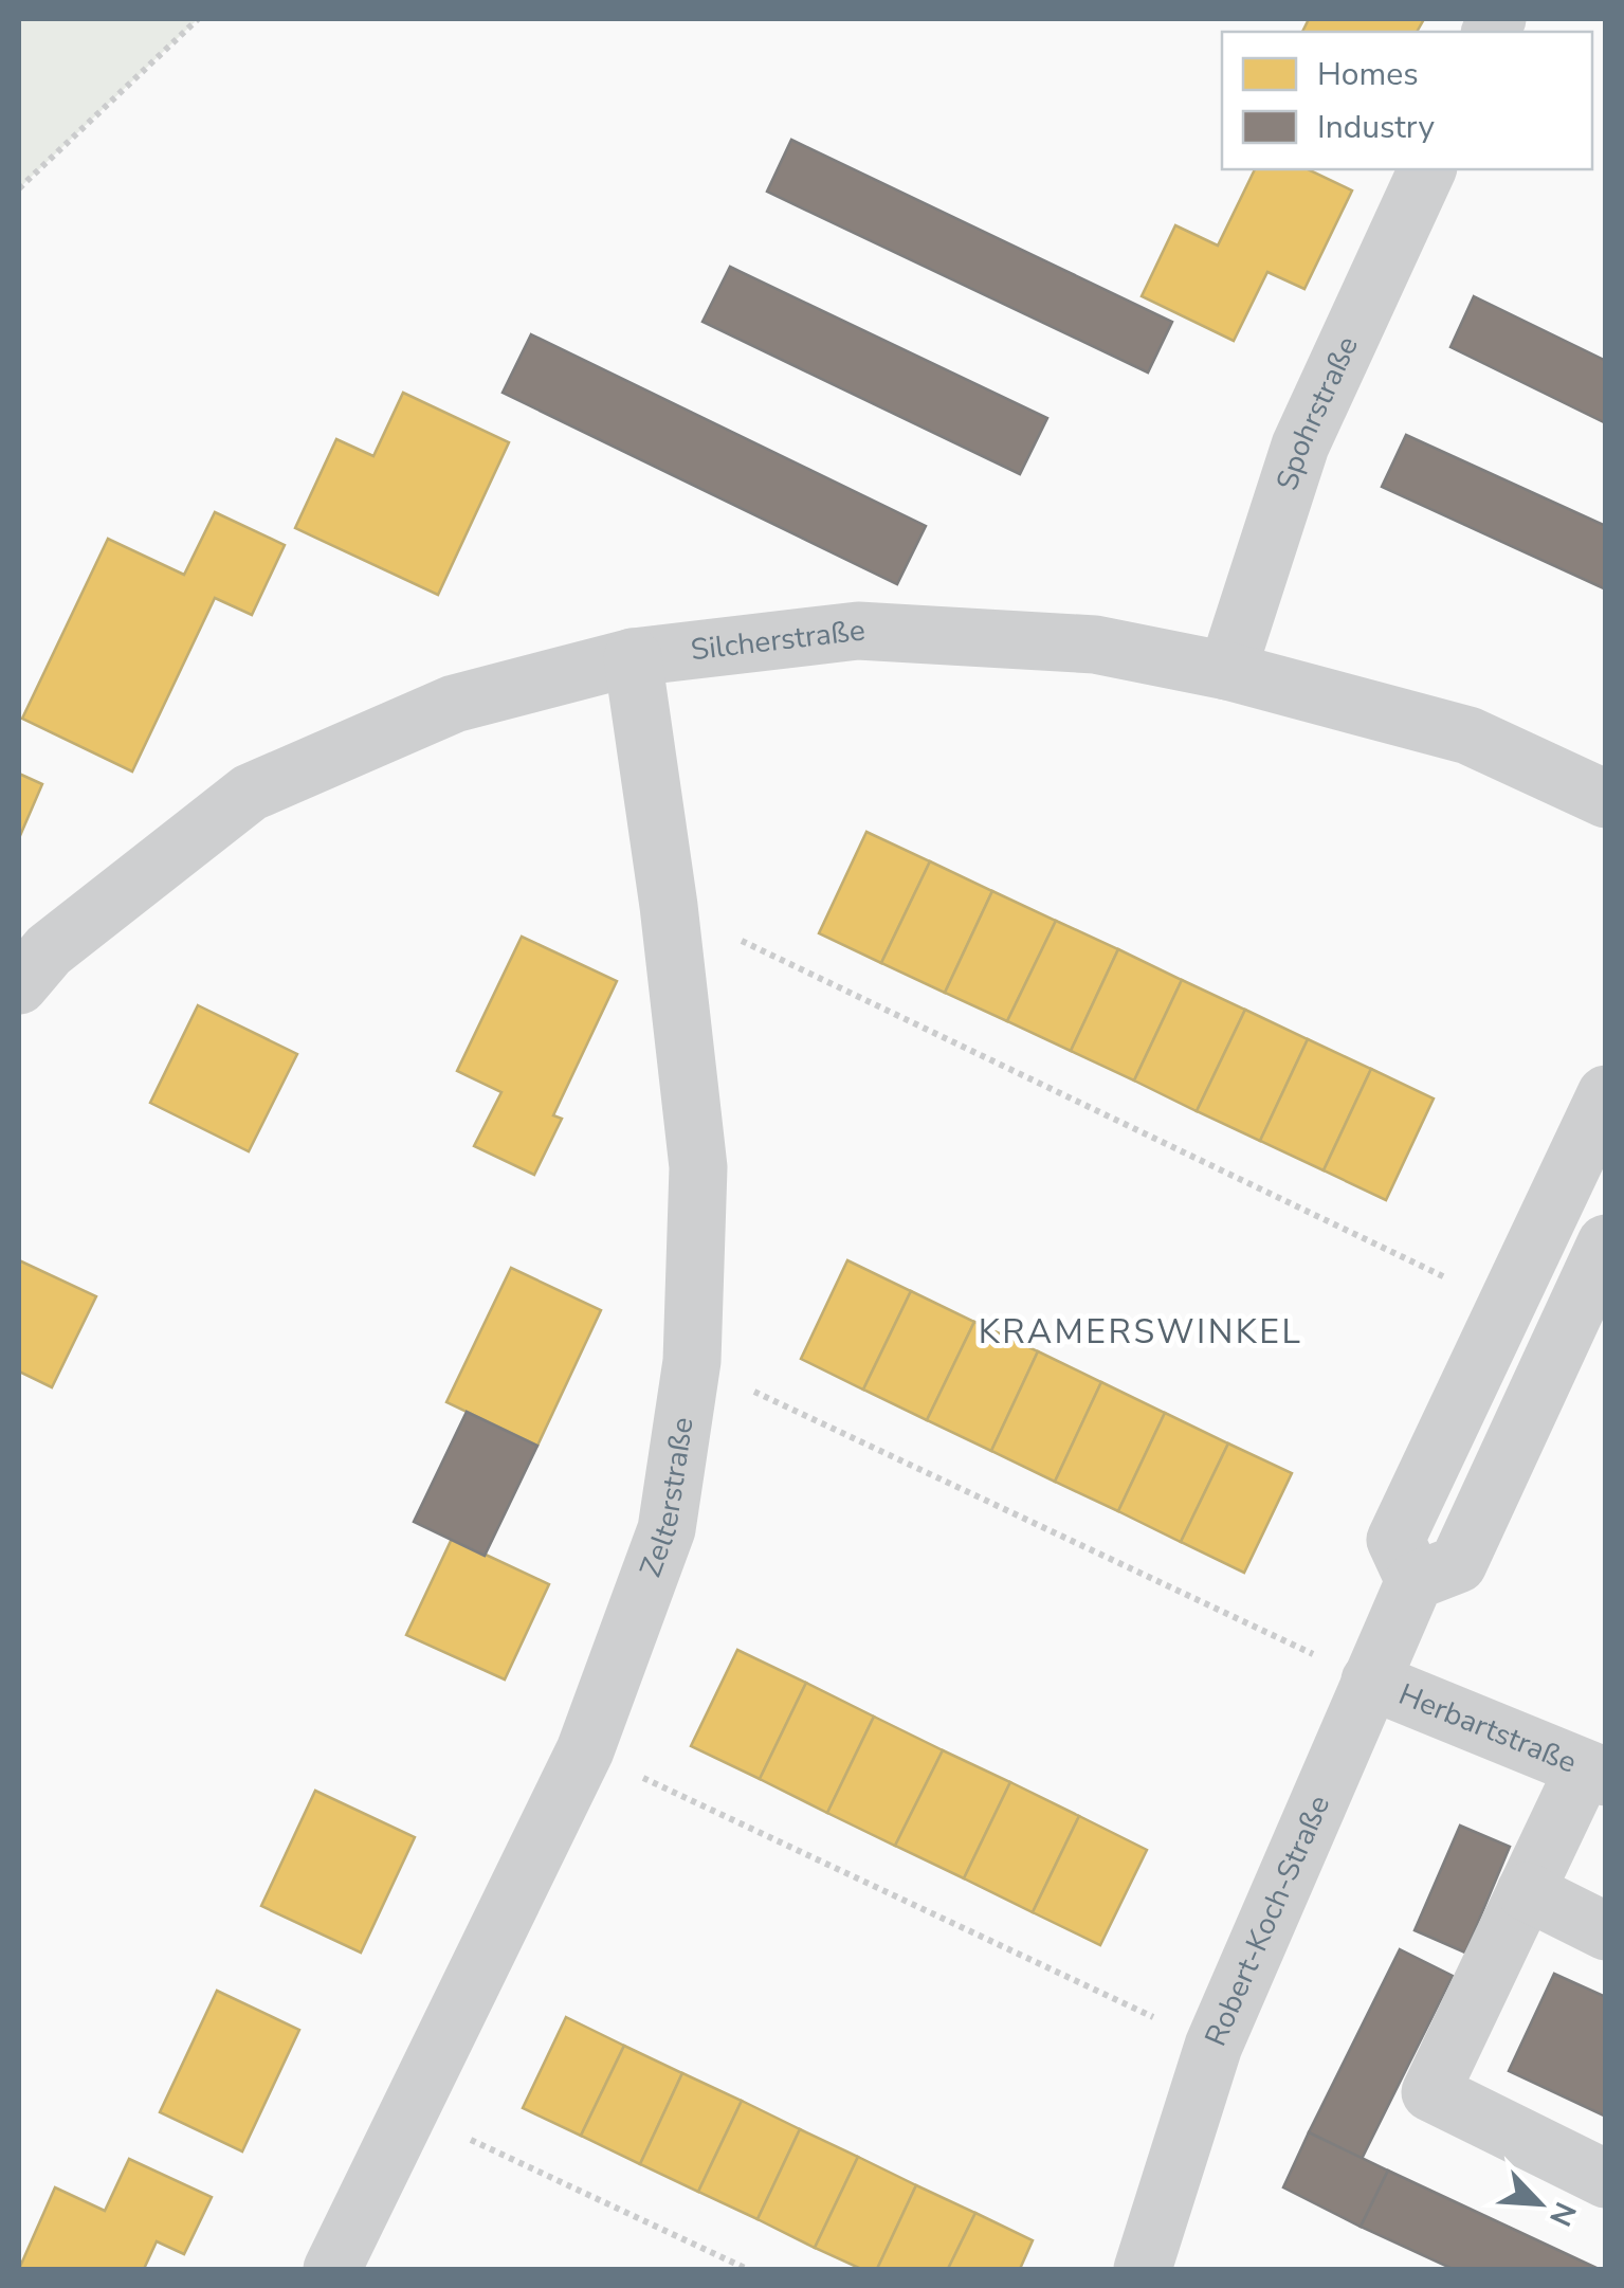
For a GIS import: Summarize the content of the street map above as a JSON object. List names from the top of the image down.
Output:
{
  "streets": {
    "street": [
      "Spohrstraße",
      "Silcherstraße",
      "Zelterstraße",
      "Herbartstraße",
      "Robert-Koch-Straße"
    ]
  },
  "crossings": [
    ["Spohrstraße", "Silcherstraße"],
    ["Silcherstraße", "Zelterstraße"],
    ["Herbartstraße", "Robert-Koch-Straße"]
  ],
  "districts": ["KRAMERSWINKEL"],
  "legend": ["Homes", "Industry"],
  "north": "bottom right"
}
